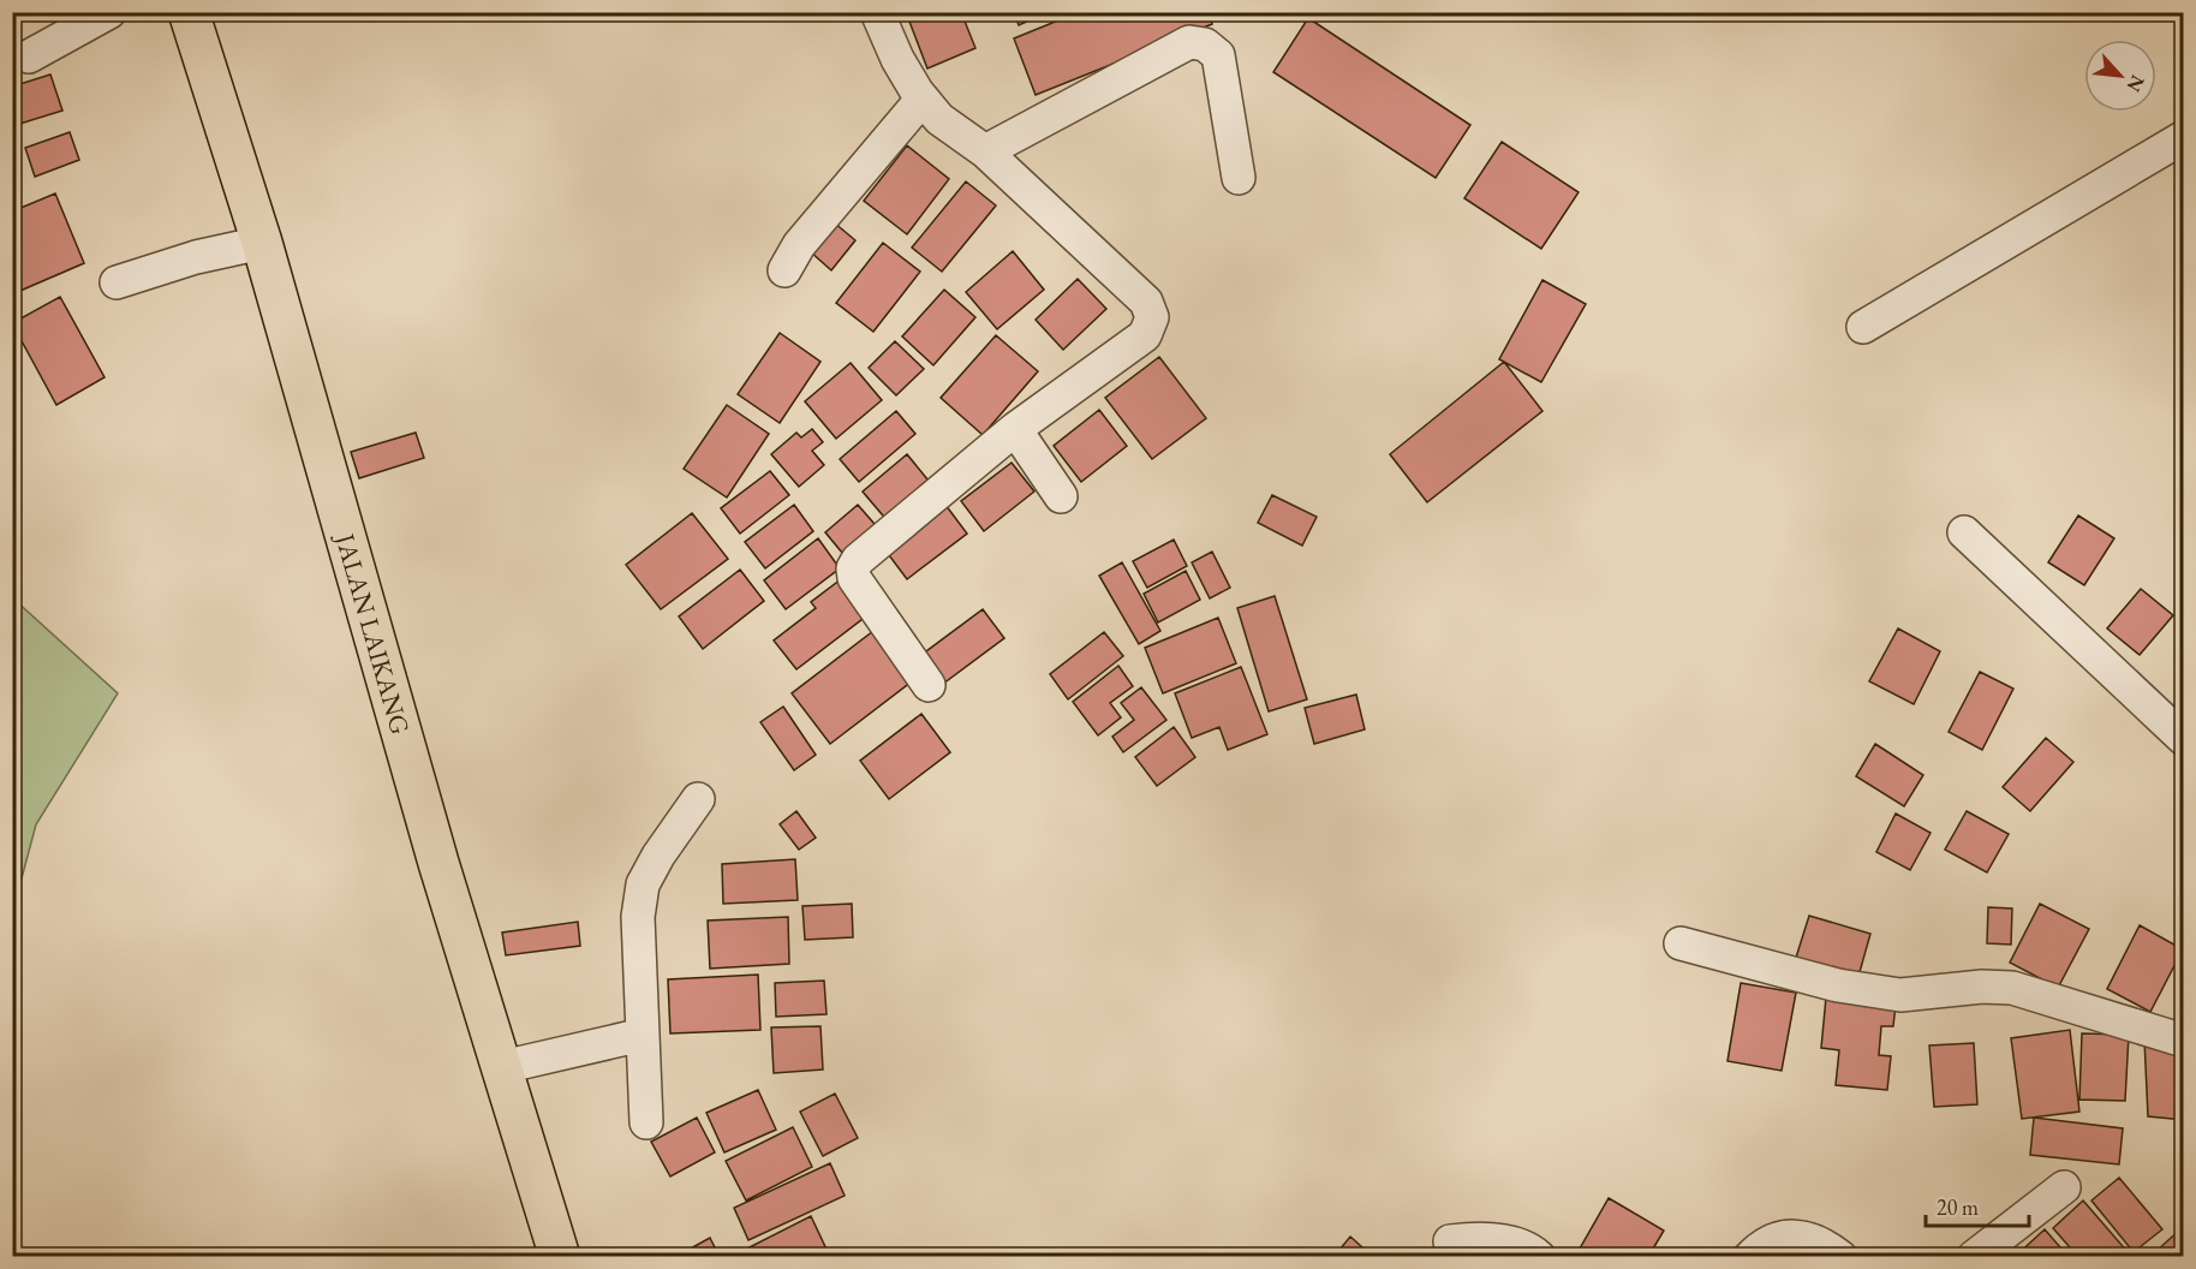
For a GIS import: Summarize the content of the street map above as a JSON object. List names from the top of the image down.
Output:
{
  "streets": {
    "main road": ["JALAN LAIKANG"]
  },
  "scale_bar": "20 m",
  "north": "bottom right"
}
